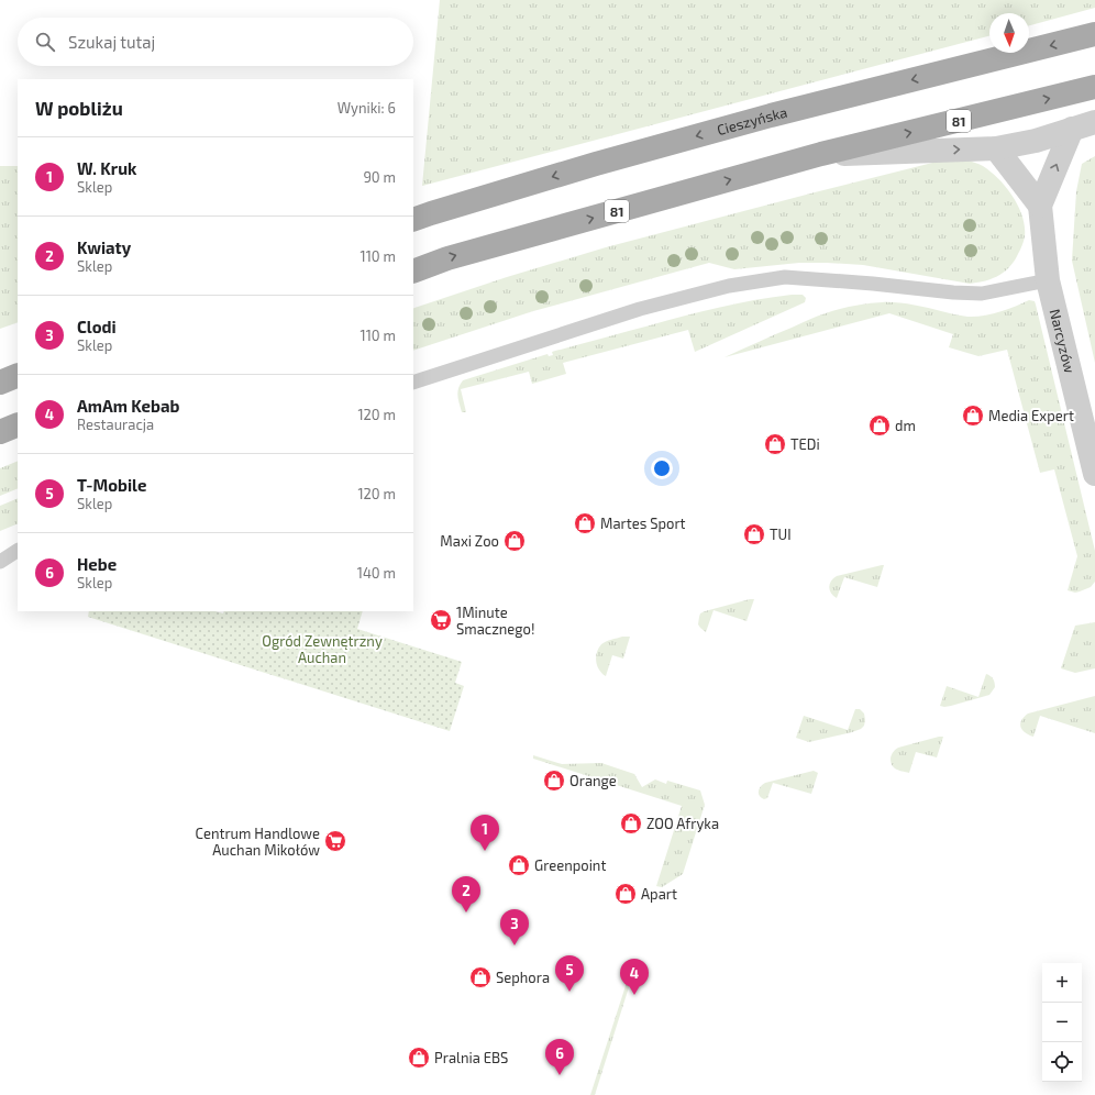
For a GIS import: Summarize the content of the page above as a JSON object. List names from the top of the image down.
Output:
{
  "streets": {
    "main road": ["Cieszyńska", "81"],
    "street": ["Narcyzów"]
  },
  "parks": ["Ogród Zewnętrzny Auchan"],
  "places": {
    "shop": [
      "Media Expert",
      "dm",
      "TEDi",
      "Martes Sport",
      "TUI",
      "Maxi Zoo",
      "Orange",
      "ZOO Afryka",
      "Greenpoint",
      "Apart",
      "Sephora",
      "Pralnia EBS"
    ],
    "supermarket": ["1Minute Smacznego!", "Centrum Handlowe Auchan Mikołów"]
  },
  "north": "bottom",
  "page": {
    "search": "Szukaj tutaj",
    "heading": ["W pobliżu", "Wyniki: 6"],
    "list": [
      {
        "mark": "1",
        "name": "W. Kruk",
        "note": "Sklep",
        "value": "90 m"
      },
      {
        "mark": "2",
        "name": "Kwiaty",
        "note": "Sklep",
        "value": "110 m"
      },
      {
        "mark": "3",
        "name": "Clodi",
        "note": "Sklep",
        "value": "110 m"
      },
      {
        "mark": "4",
        "name": "AmAm Kebab",
        "note": "Restauracja",
        "value": "120 m"
      },
      {
        "mark": "5",
        "name": "T-Mobile",
        "note": "Sklep",
        "value": "120 m"
      },
      {
        "mark": "6",
        "name": "Hebe",
        "note": "Sklep",
        "value": "140 m"
      }
    ],
    "pins": [
      "1",
      "2",
      "3",
      "5",
      "4",
      "6"
    ],
    "map_buttons": ["+", "−"]
  }
}
